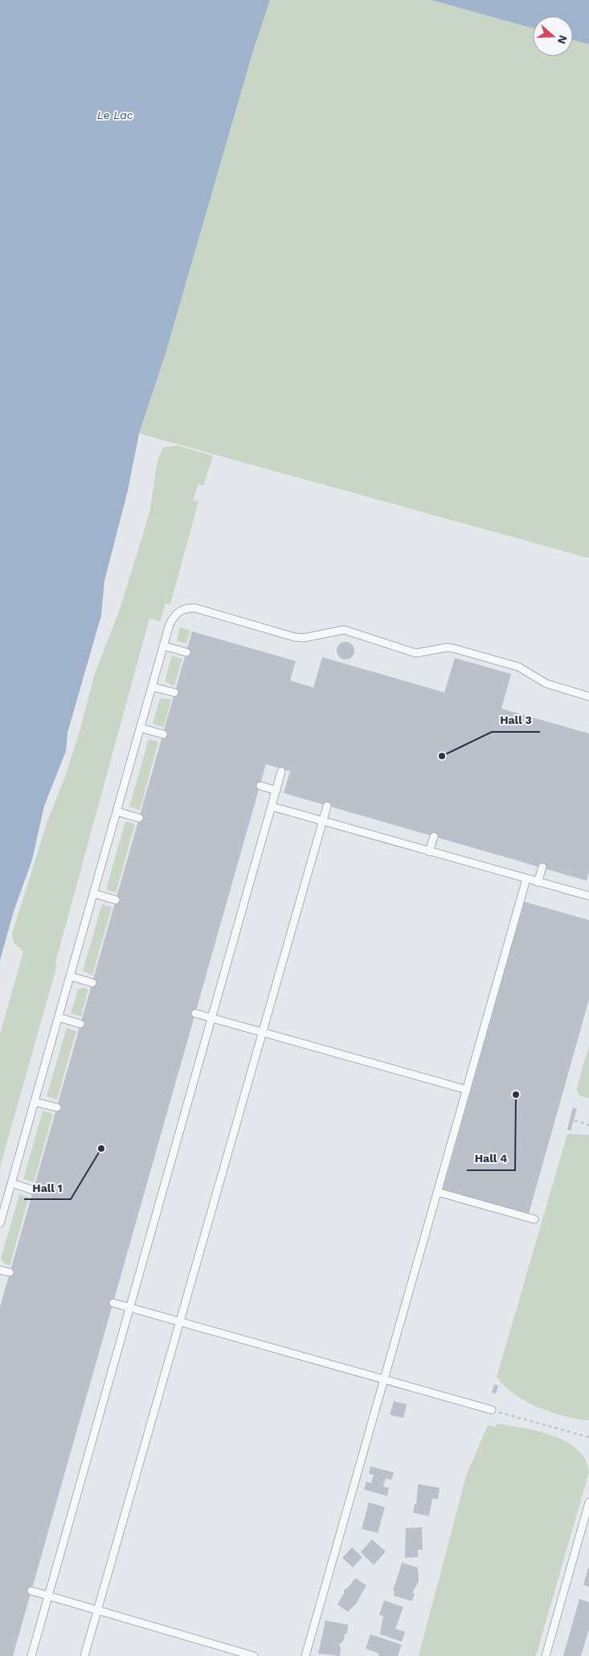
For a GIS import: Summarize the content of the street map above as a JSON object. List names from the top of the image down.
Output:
{
  "water": ["Le Lac"],
  "places": ["Hall 3", "Hall 4", "Hall 1"],
  "north": "right"
}
